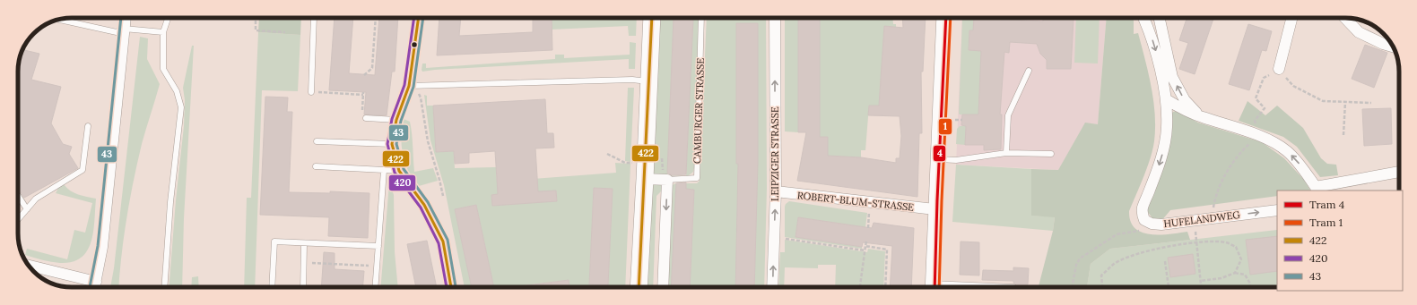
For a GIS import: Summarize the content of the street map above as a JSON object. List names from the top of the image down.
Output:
{
  "streets": {
    "street": [
      "CAMBURGER STRASSE",
      "LEIPZIGER STRASSE",
      "ROBERT-BLUM-STRASSE",
      "HUFELANDWEG"
    ]
  },
  "crossings": [
    ["LEIPZIGER STRASSE", "ROBERT-BLUM-STRASSE"]
  ],
  "one_way": ["LEIPZIGER STRASSE"],
  "lines": [
    "tram line 4",
    "tram line 1",
    "transit line 422",
    "transit line 420",
    "transit line 43"
  ],
  "legend": [
    "Tram 4",
    "Tram 1",
    "422",
    "420",
    "43"
  ]
}
